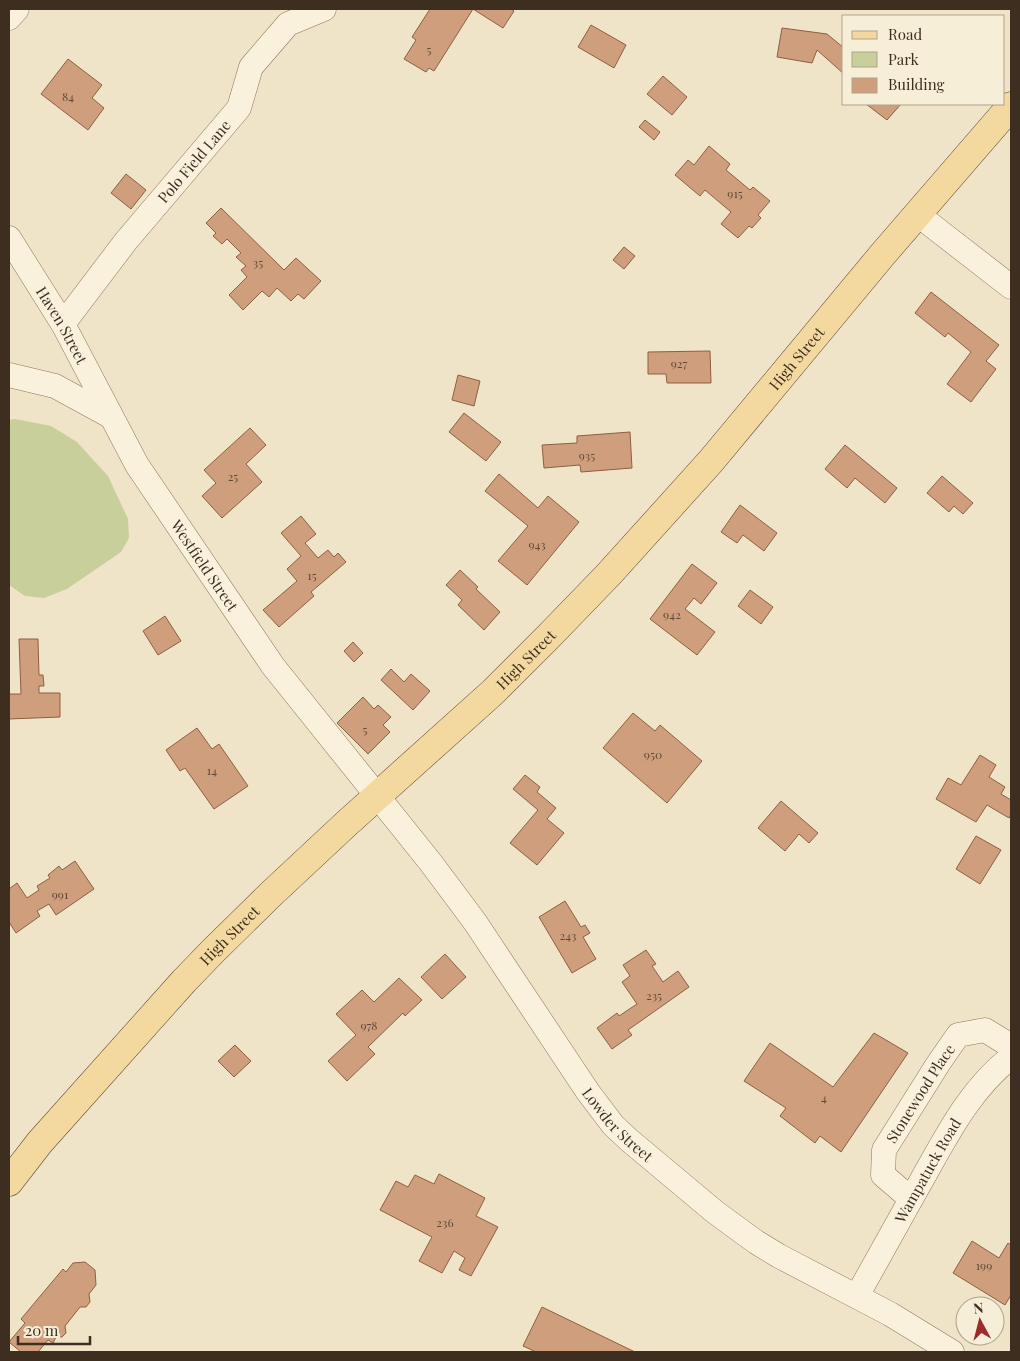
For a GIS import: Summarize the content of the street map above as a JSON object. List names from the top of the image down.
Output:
{
  "streets": {
    "main road": ["High Street"],
    "street": [
      "Polo Field Lane",
      "Haven Street",
      "Westfield Street",
      "Stonewood Place",
      "Lowder Street",
      "Wampatuck Road"
    ]
  },
  "crossings": [
    ["Polo Field Lane", "Haven Street"],
    ["Haven Street", "Westfield Street"],
    ["High Street", "Westfield Street"],
    ["High Street", "Lowder Street"],
    ["Westfield Street", "Lowder Street"],
    ["Stonewood Place", "Wampatuck Road"],
    ["Lowder Street", "Wampatuck Road"]
  ],
  "house_numbers": [
    "5",
    "84",
    "915",
    "35",
    "927",
    "935",
    "25",
    "943",
    "15",
    "942",
    "5",
    "950",
    "14",
    "991",
    "243",
    "235",
    "978",
    "4",
    "236",
    "199"
  ],
  "legend": ["Road", "Park", "Building"],
  "scale_bar": "20 m",
  "north": "top"
}
